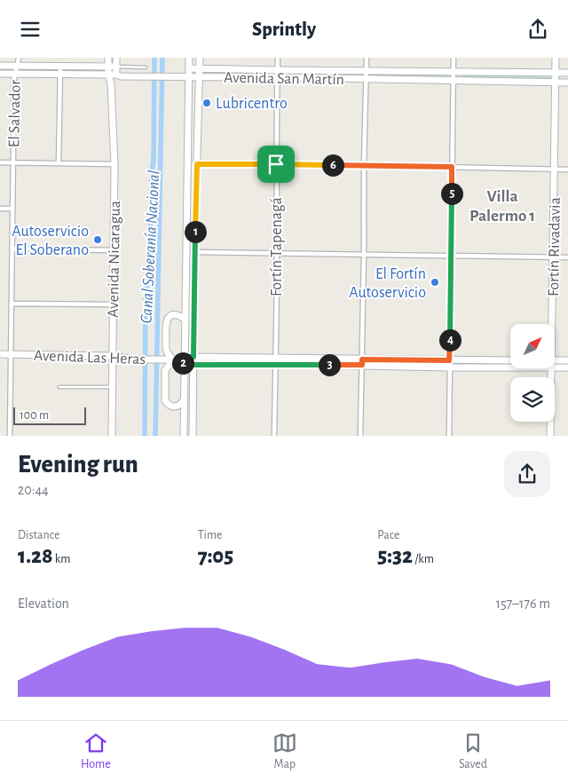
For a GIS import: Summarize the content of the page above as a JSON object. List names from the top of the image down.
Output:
{
  "streets": {
    "main road": [
      "Avenida San Martín",
      "Fortín Rivadavia",
      "Avenida Nicaragua",
      "Avenida Las Heras"
    ],
    "street": ["El Salvador", "Fortín Tapenagá"]
  },
  "crossings": [
    ["Avenida San Martín", "El Salvador"],
    ["Avenida San Martín", "Fortín Tapenagá"],
    ["Avenida San Martín", "Fortín Rivadavia"],
    ["Avenida San Martín", "Avenida Nicaragua"],
    ["El Salvador", "Avenida Las Heras"],
    ["Fortín Tapenagá", "Avenida Las Heras"],
    ["Avenida Nicaragua", "Avenida Las Heras"]
  ],
  "districts": ["Villa Palermo 1"],
  "water": ["Canal Soberanía Nacional"],
  "places": ["Lubricentro", "Autoservicio El Soberano", "El Fortín Autoservicio"],
  "scale_bar": "100 m",
  "north": "top right",
  "page": {
    "header": "Sprintly",
    "pins": [
      "6",
      "5",
      "1",
      "4",
      "2",
      "3"
    ],
    "scale": "100 m",
    "heading": ["Evening run", "20:44"],
    "stats": [
      ["Distance", "1.28 km"],
      ["Time", "7:05"],
      ["Pace", "5:32 /km"]
    ],
    "chart": ["Elevation", "157–176 m"],
    "tabs": ["Home", "Map", "Saved"]
  }
}
